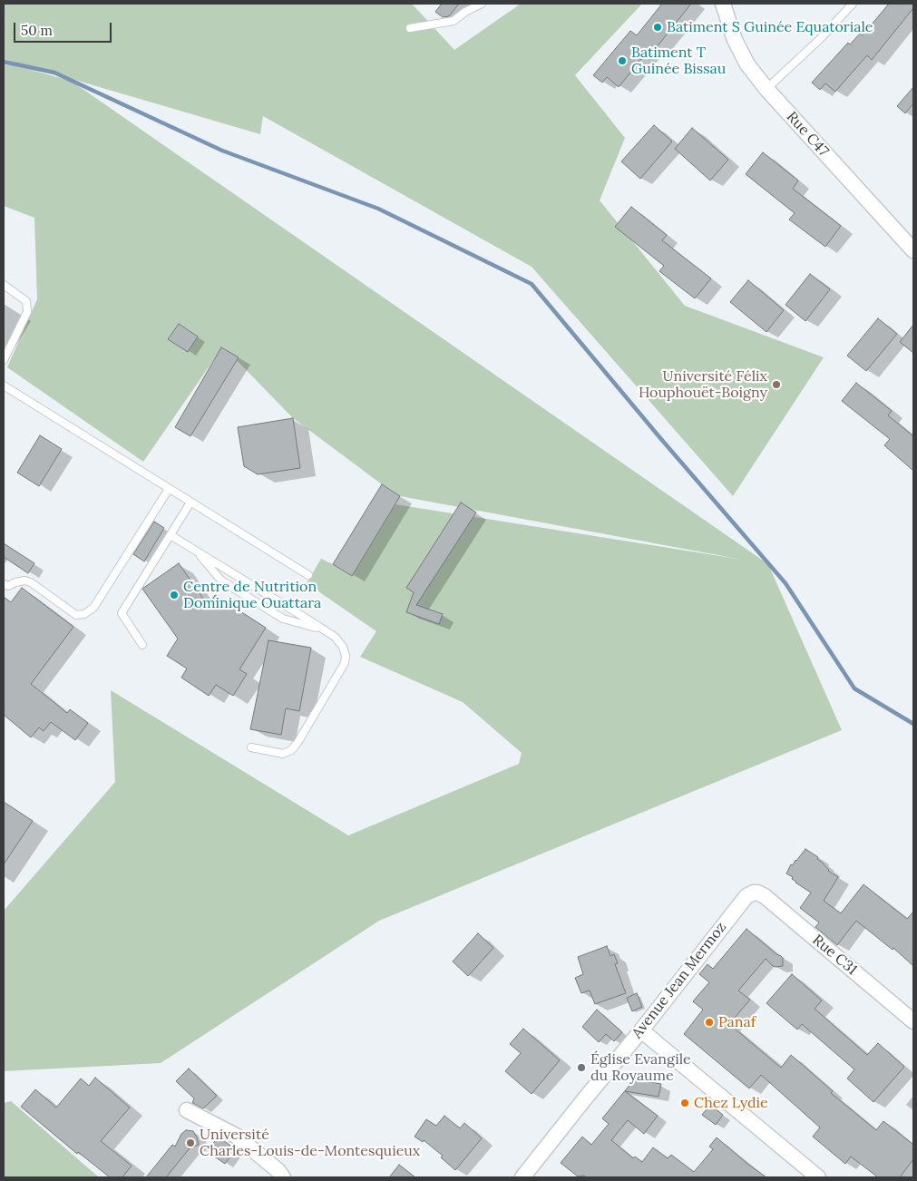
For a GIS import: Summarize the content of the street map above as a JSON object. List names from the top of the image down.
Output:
{
  "streets": {
    "street": ["Rue C47", "Rue C31", "Avenue Jean Mermoz"]
  },
  "crossings": [
    ["Rue C31", "Avenue Jean Mermoz"]
  ],
  "places": [
    "Batiment S Guinée Equatoriale",
    "Batiment T Guinée Bissau",
    "Université Félix Houphouët-Boigny",
    "Centre de Nutrition Dominique Ouattara",
    "Panaf",
    "Église Evangile du Royaume",
    "Chez Lydie",
    "Université Charles-Louis-de-Montesquieux"
  ],
  "scale_bar": "50 m"
}
